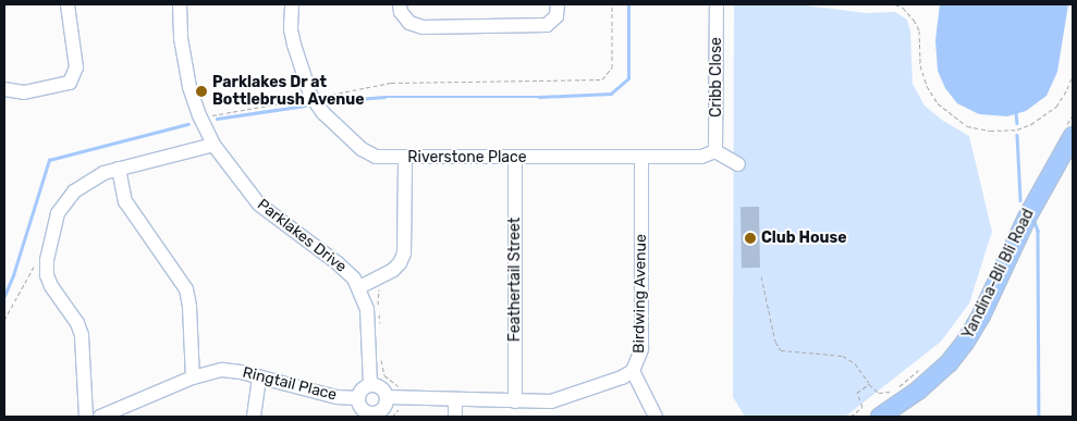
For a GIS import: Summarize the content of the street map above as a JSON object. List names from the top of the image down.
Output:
{
  "streets": {
    "main road": ["Yandina-Bli Bli Road"],
    "street": [
      "Cribb Close",
      "Riverstone Place",
      "Parklakes Drive",
      "Feathertail Street",
      "Birdwing Avenue",
      "Ringtail Place"
    ]
  },
  "crossings": [
    ["Cribb Close", "Riverstone Place"],
    ["Riverstone Place", "Feathertail Street"],
    ["Riverstone Place", "Birdwing Avenue"],
    ["Parklakes Drive", "Birdwing Avenue"],
    ["Parklakes Drive", "Ringtail Place"],
    ["Feathertail Street", "Birdwing Avenue"],
    ["Birdwing Avenue", "Ringtail Place"]
  ],
  "places": ["Parklakes Dr at Bottlebrush Avenue", "Club House"]
}
